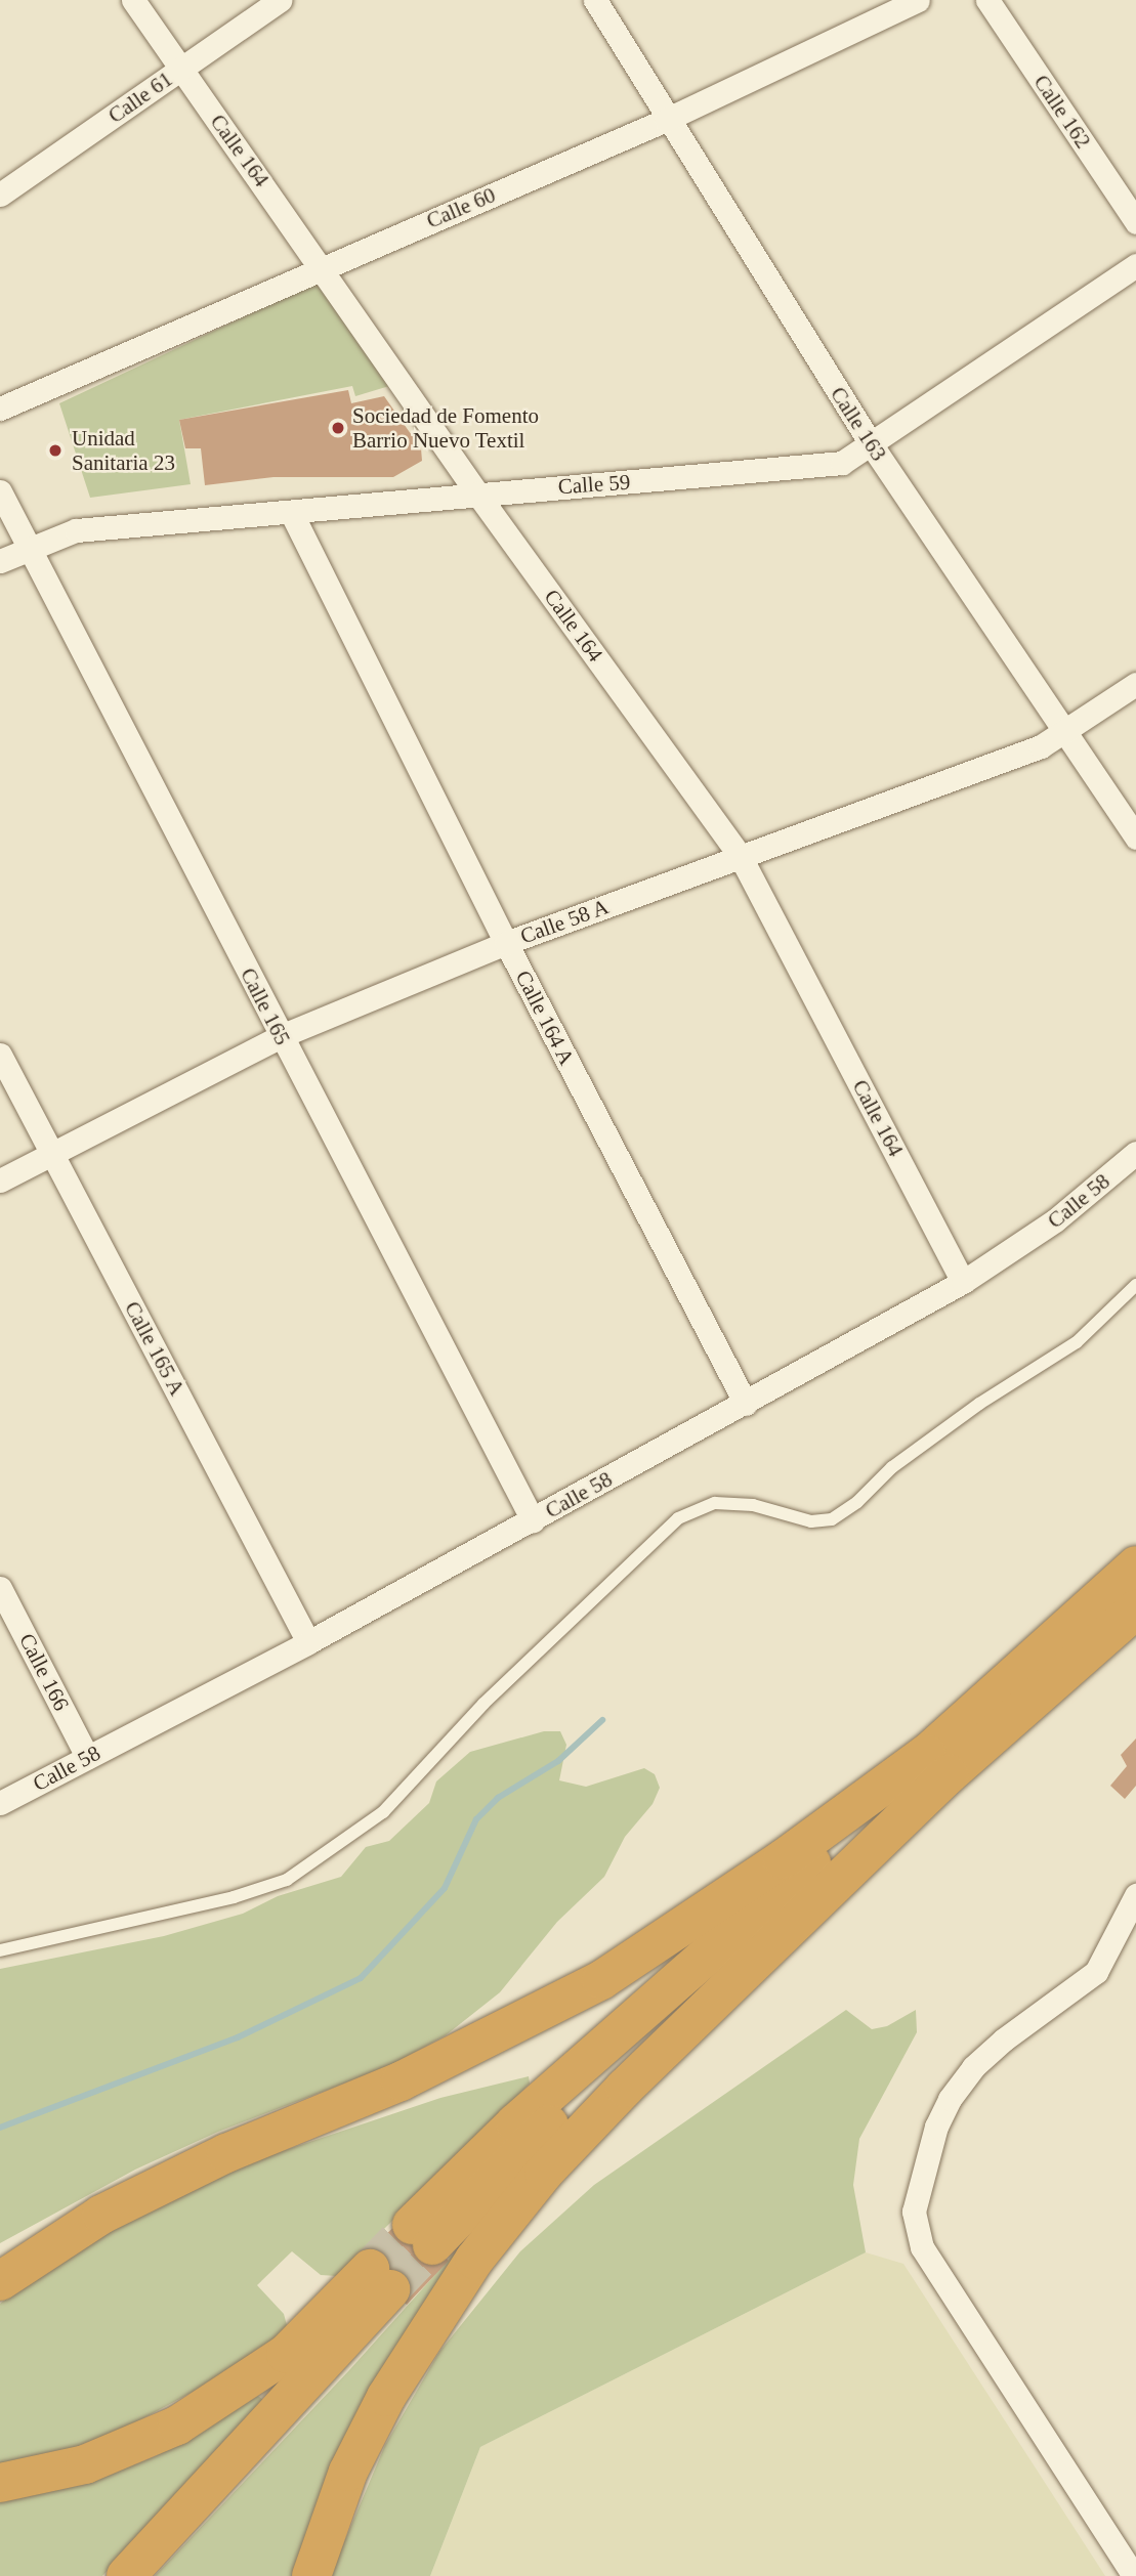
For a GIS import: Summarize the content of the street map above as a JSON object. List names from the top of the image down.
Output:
{
  "streets": {
    "street": [
      "Calle 61",
      "Calle 162",
      "Calle 164",
      "Calle 60",
      "Calle 163",
      "Calle 59",
      "Calle 58 A",
      "Calle 165",
      "Calle 164 A",
      "Calle 58",
      "Calle 165 A",
      "Calle 166"
    ]
  },
  "crossings": [
    ["Calle 61", "Calle 164"],
    ["Calle 164", "Calle 60"],
    ["Calle 164", "Calle 59"],
    ["Calle 164", "Calle 58 A"],
    ["Calle 164", "Calle 58"],
    ["Calle 60", "Calle 163"],
    ["Calle 163", "Calle 59"],
    ["Calle 163", "Calle 58 A"],
    ["Calle 59", "Calle 165"],
    ["Calle 59", "Calle 164 A"],
    ["Calle 58 A", "Calle 165"],
    ["Calle 58 A", "Calle 164 A"],
    ["Calle 58 A", "Calle 165 A"],
    ["Calle 165", "Calle 58"],
    ["Calle 164 A", "Calle 58"],
    ["Calle 58", "Calle 165 A"],
    ["Calle 58", "Calle 166"]
  ],
  "places": ["Sociedad de Fomento Barrio Nuevo Textil", "Unidad Sanitaria 23"]
}
